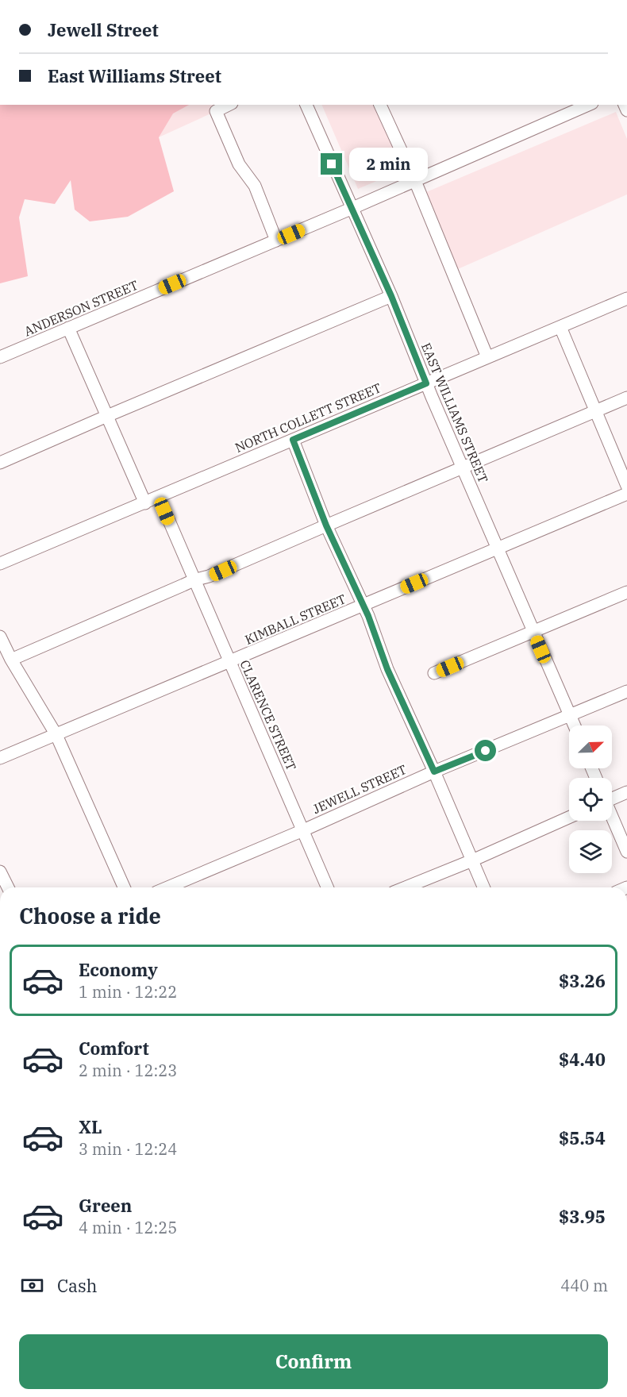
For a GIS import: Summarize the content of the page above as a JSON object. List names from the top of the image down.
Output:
{
  "streets": {
    "street": [
      "ANDERSON STREET",
      "EAST WILLIAMS STREET",
      "NORTH COLLETT STREET",
      "KIMBALL STREET",
      "CLARENCE STREET",
      "JEWELL STREET"
    ]
  },
  "crossings": [
    ["ANDERSON STREET", "EAST WILLIAMS STREET"],
    ["EAST WILLIAMS STREET", "NORTH COLLETT STREET"],
    ["EAST WILLIAMS STREET", "KIMBALL STREET"],
    ["EAST WILLIAMS STREET", "JEWELL STREET"],
    ["NORTH COLLETT STREET", "CLARENCE STREET"],
    ["KIMBALL STREET", "CLARENCE STREET"],
    ["CLARENCE STREET", "JEWELL STREET"]
  ],
  "north": "top right",
  "page": {
    "banner": ["Jewell Street", "East Williams Street"],
    "bubble": "2 min",
    "heading": "Choose a ride",
    "list": [
      {
        "name": "Economy",
        "note": "1 min · 12:22",
        "value": "$3.26"
      },
      {
        "name": "Comfort",
        "note": "2 min · 12:23",
        "value": "$4.40"
      },
      {
        "name": "XL",
        "note": "3 min · 12:24",
        "value": "$5.54"
      },
      {
        "name": "Green",
        "note": "4 min · 12:25",
        "value": "$3.95"
      }
    ],
    "pay": ["Cash", "440 m"],
    "buttons": "Confirm"
  }
}
